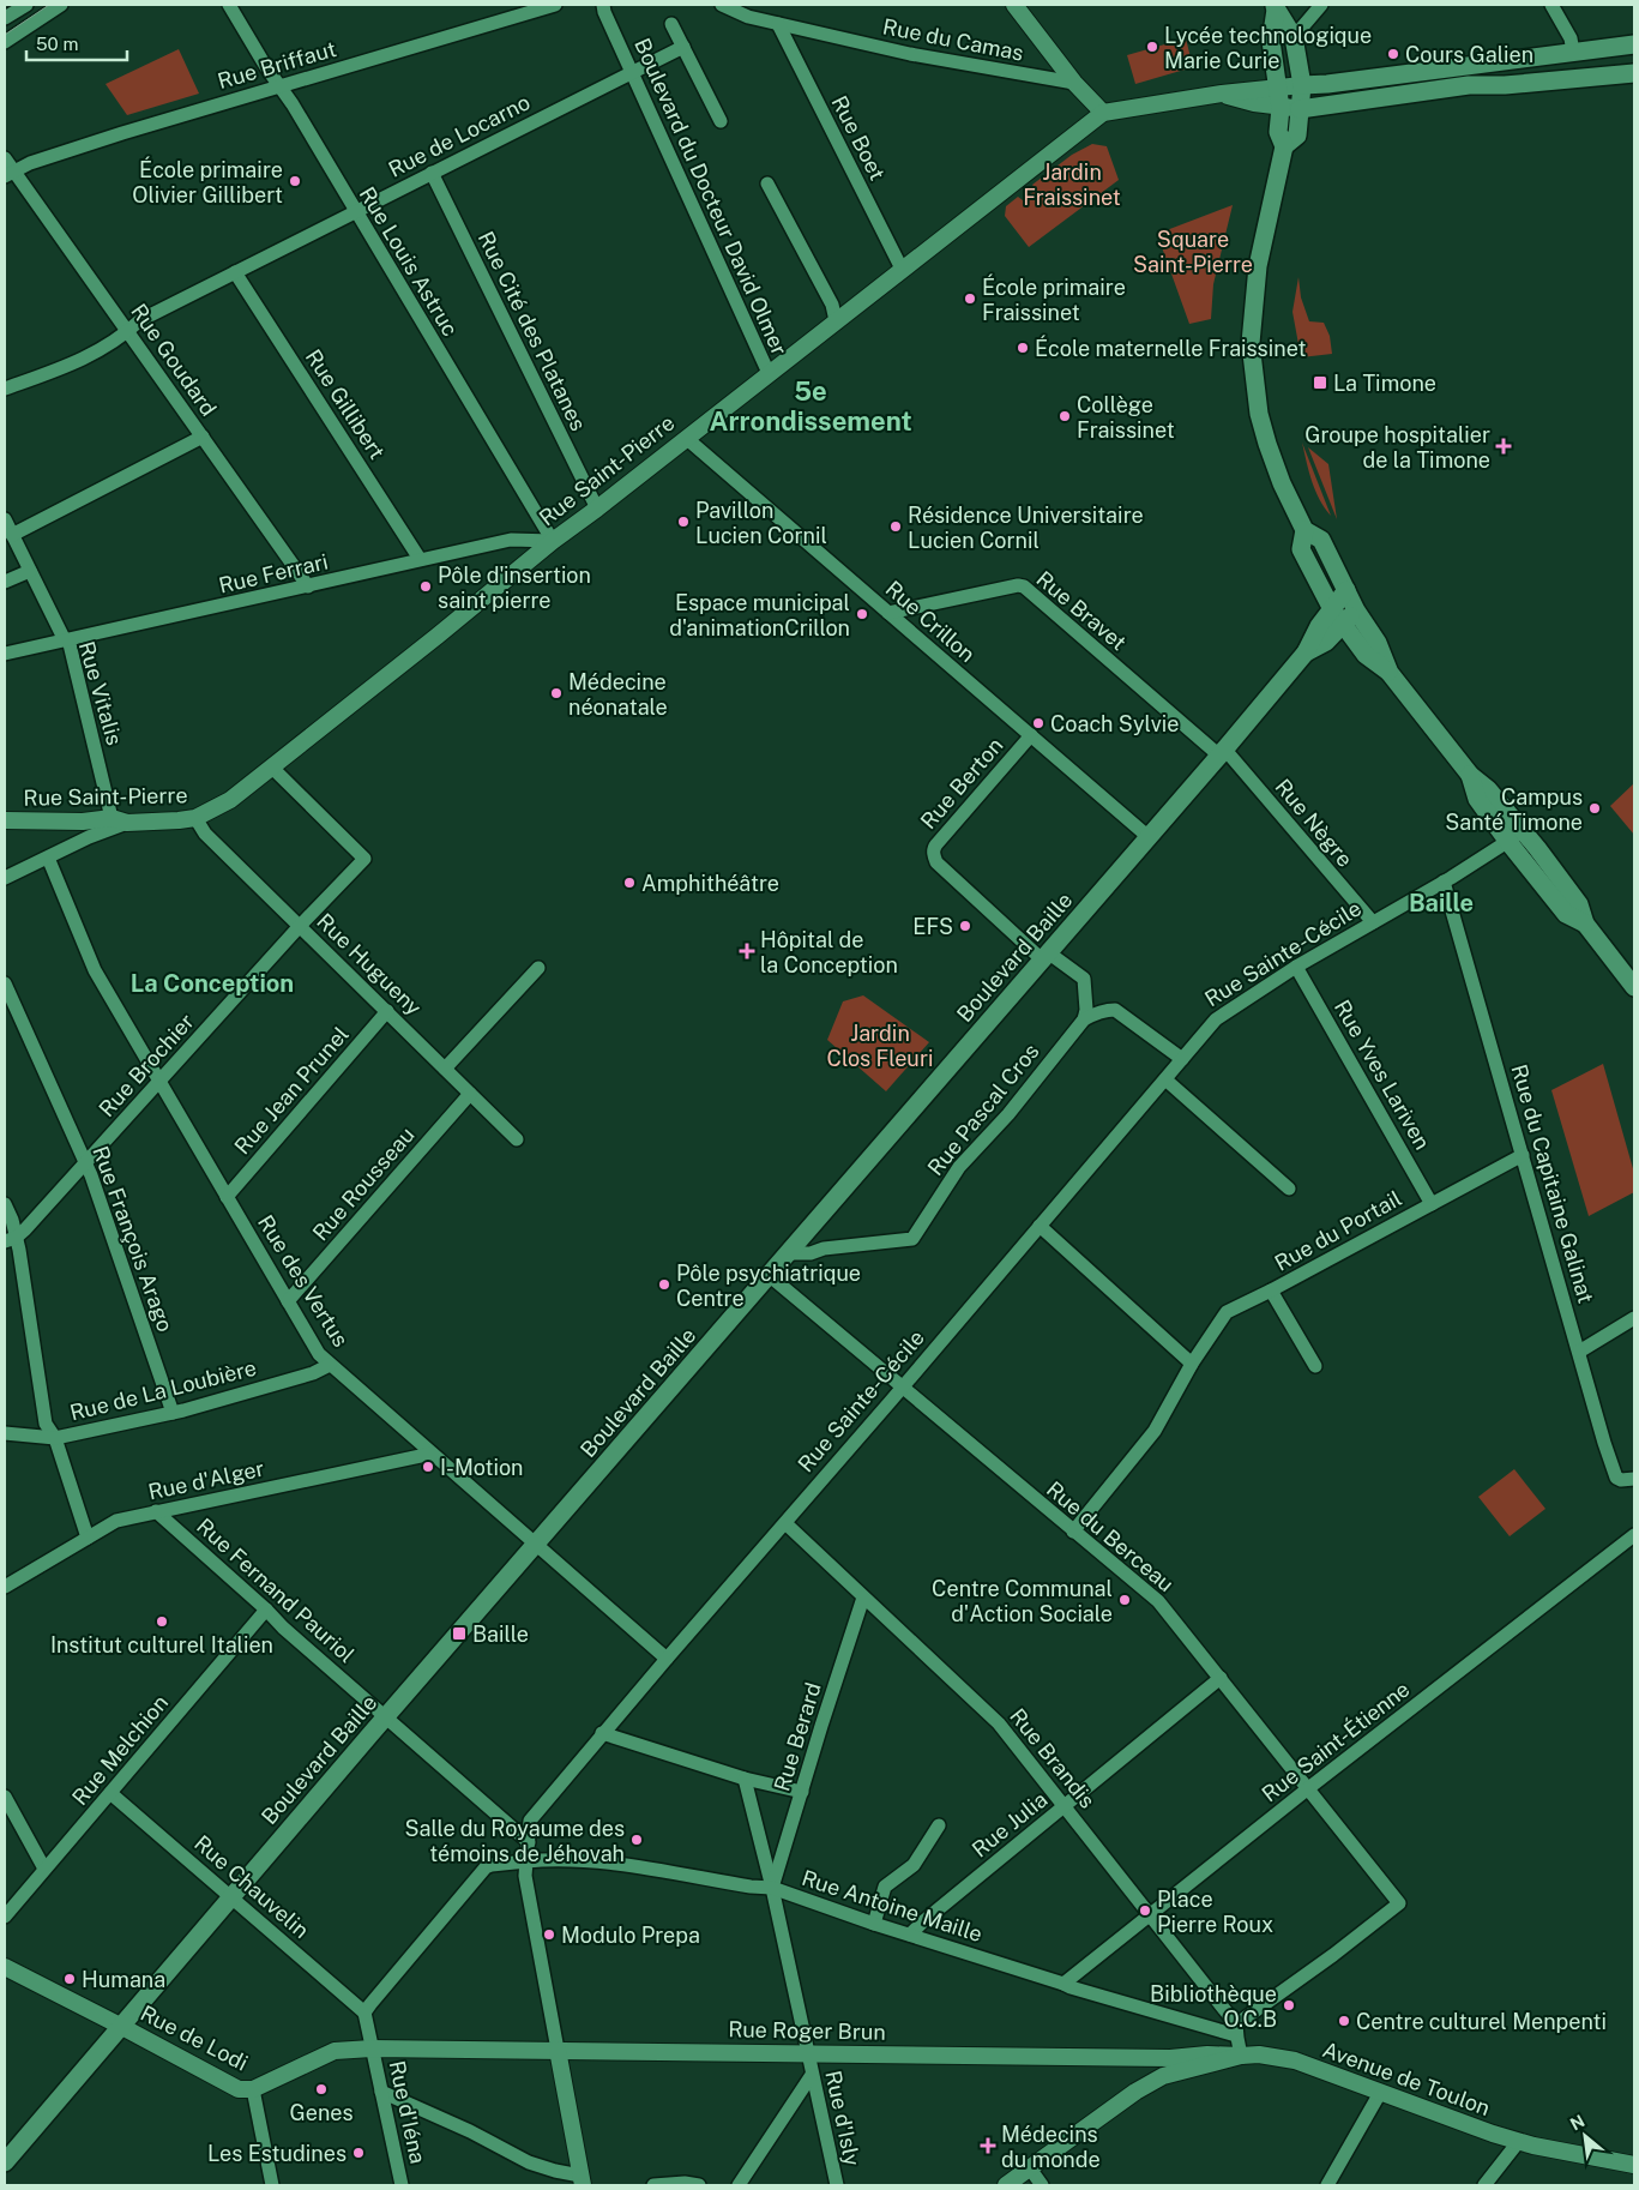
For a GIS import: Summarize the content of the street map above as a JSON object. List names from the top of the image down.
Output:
{
  "streets": {
    "main road": ["Rue Saint-Pierre", "Boulevard Baille"],
    "street": [
      "Rue du Camas",
      "Rue Briffaut",
      "Rue de Locarno",
      "Rue Boet",
      "Boulevard du Docteur David Olmer",
      "Rue Louis Astruc",
      "Rue Cité des Platanes",
      "Rue Goudard",
      "Rue Gillibert",
      "Rue Ferrari",
      "Rue Bravet",
      "Rue Crillon",
      "Rue Vitalis",
      "Rue Berton",
      "Rue Nègre",
      "Rue Sainte-Cécile",
      "Rue Hugueny",
      "Rue Brochier",
      "Rue Yves Lariven",
      "Rue Jean Prunel",
      "Rue Pascal Cros",
      "Rue Rousseau",
      "Rue du Capitaine Galinat",
      "Rue du Portail",
      "Rue François Arago",
      "Rue des Vertus",
      "Rue de La Loubière",
      "Rue d'Alger",
      "Rue du Berceau",
      "Rue Fernand Pauriol",
      "Rue Berard",
      "Rue Saint-Étienne",
      "Rue Melchion",
      "Rue Brandis",
      "Rue Julia",
      "Rue Chauvelin",
      "Rue Antoine Maille",
      "Rue Roger Brun",
      "Rue de Lodi",
      "Avenue de Toulon",
      "Rue d'Iéna",
      "Rue d'Isly"
    ]
  },
  "crossings": [
    ["Rue du Camas", "Rue Boet"],
    ["Rue Briffaut", "Rue Louis Astruc"],
    ["Rue Briffaut", "Rue Goudard"],
    ["Rue de Locarno", "Boulevard du Docteur David Olmer"],
    ["Rue de Locarno", "Rue Louis Astruc"],
    ["Rue de Locarno", "Rue Cité des Platanes"],
    ["Rue de Locarno", "Rue Goudard"],
    ["Rue de Locarno", "Rue Gillibert"],
    ["Rue Boet", "Rue Saint-Pierre"],
    ["Boulevard du Docteur David Olmer", "Rue Saint-Pierre"],
    ["Rue Louis Astruc", "Rue Saint-Pierre"],
    ["Rue Louis Astruc", "Rue Ferrari"],
    ["Rue Cité des Platanes", "Rue Saint-Pierre"],
    ["Rue Goudard", "Rue Ferrari"],
    ["Rue Gillibert", "Rue Ferrari"],
    ["Rue Saint-Pierre", "Rue Ferrari"],
    ["Rue Saint-Pierre", "Rue Crillon"],
    ["Rue Saint-Pierre", "Rue Vitalis"],
    ["Rue Saint-Pierre", "Rue Hugueny"],
    ["Rue Saint-Pierre", "Rue Brochier"],
    ["Rue Ferrari", "Rue Vitalis"],
    ["Rue Bravet", "Rue Crillon"],
    ["Rue Bravet", "Rue Nègre"],
    ["Rue Bravet", "Boulevard Baille"],
    ["Rue Crillon", "Rue Berton"],
    ["Rue Crillon", "Boulevard Baille"],
    ["Rue Berton", "Boulevard Baille"],
    ["Rue Nègre", "Rue Sainte-Cécile"],
    ["Rue Nègre", "Boulevard Baille"],
    ["Rue Sainte-Cécile", "Rue Yves Lariven"],
    ["Rue Sainte-Cécile", "Rue du Capitaine Galinat"],
    ["Rue Sainte-Cécile", "Rue des Vertus"],
    ["Rue Sainte-Cécile", "Rue du Berceau"],
    ["Rue Sainte-Cécile", "Rue Fernand Pauriol"],
    ["Rue Sainte-Cécile", "Rue Brandis"],
    ["Rue Sainte-Cécile", "Rue Antoine Maille"],
    ["Rue Sainte-Cécile", "Rue Roger Brun"],
    ["Boulevard Baille", "Rue Pascal Cros"],
    ["Boulevard Baille", "Rue des Vertus"],
    ["Boulevard Baille", "Rue du Berceau"],
    ["Boulevard Baille", "Rue Fernand Pauriol"],
    ["Boulevard Baille", "Rue Chauvelin"],
    ["Boulevard Baille", "Rue de Lodi"],
    ["Rue Hugueny", "Rue Brochier"],
    ["Rue Hugueny", "Rue Jean Prunel"],
    ["Rue Hugueny", "Rue Rousseau"],
    ["Rue Brochier", "Rue François Arago"],
    ["Rue Brochier", "Rue des Vertus"],
    ["Rue Yves Lariven", "Rue du Portail"],
    ["Rue Jean Prunel", "Rue des Vertus"],
    ["Rue Rousseau", "Rue des Vertus"],
    ["Rue du Capitaine Galinat", "Rue du Portail"],
    ["Rue du Portail", "Rue du Berceau"],
    ["Rue François Arago", "Rue de La Loubière"],
    ["Rue des Vertus", "Rue de La Loubière"],
    ["Rue des Vertus", "Rue d'Alger"],
    ["Rue d'Alger", "Rue Fernand Pauriol"],
    ["Rue du Berceau", "Rue Saint-Étienne"],
    ["Rue du Berceau", "Rue Brandis"],
    ["Rue du Berceau", "Rue Julia"],
    ["Rue du Berceau", "Rue Antoine Maille"],
    ["Rue Fernand Pauriol", "Rue Melchion"],
    ["Rue Berard", "Rue Brandis"],
    ["Rue Berard", "Rue Antoine Maille"],
    ["Rue Berard", "Rue d'Isly"],
    ["Rue Saint-Étienne", "Rue Brandis"],
    ["Rue Saint-Étienne", "Rue Antoine Maille"],
    ["Rue Melchion", "Rue Chauvelin"],
    ["Rue Brandis", "Rue Julia"],
    ["Rue Brandis", "Rue Antoine Maille"],
    ["Rue Brandis", "Rue Roger Brun"],
    ["Rue Brandis", "Avenue de Toulon"],
    ["Rue Julia", "Rue Antoine Maille"],
    ["Rue Antoine Maille", "Rue d'Isly"],
    ["Rue Roger Brun", "Rue de Lodi"],
    ["Rue Roger Brun", "Avenue de Toulon"],
    ["Rue Roger Brun", "Rue d'Iéna"],
    ["Rue Roger Brun", "Rue d'Isly"],
    ["Rue de Lodi", "Rue d'Iéna"]
  ],
  "districts": ["5e Arrondissement", "Baille", "La Conception"],
  "parks": ["Jardin Fraissinet", "Square Saint-Pierre", "Jardin Clos Fleuri"],
  "places": {
    "other": [
      "Lycée technologique Marie Curie",
      "Cours Galien",
      "École primaire Olivier Gillibert",
      "École primaire Fraissinet",
      "École maternelle Fraissinet",
      "Collège Fraissinet",
      "Pavillon Lucien Cornil",
      "Résidence Universitaire Lucien Cornil",
      "Pôle d'insertion saint pierre",
      "Espace municipal d'animationCrillon",
      "Médecine néonatale",
      "Coach Sylvie",
      "Campus Santé Timone",
      "Amphithéâtre",
      "EFS",
      "Pôle psychiatrique Centre",
      "I-Motion",
      "Centre Communal d'Action Sociale",
      "Institut culturel Italien",
      "Salle du Royaume des témoins de Jéhovah",
      "Place Pierre Roux",
      "Modulo Prepa",
      "Humana",
      "Bibliothèque O.C.B",
      "Centre culturel Menpenti",
      "Genes",
      "Les Estudines"
    ],
    "transit": ["La Timone", "Baille"],
    "health": ["Groupe hospitalier de la Timone", "Hôpital de la Conception", "Médecins du monde"]
  },
  "scale_bar": "50 m",
  "north": "top left"
}
